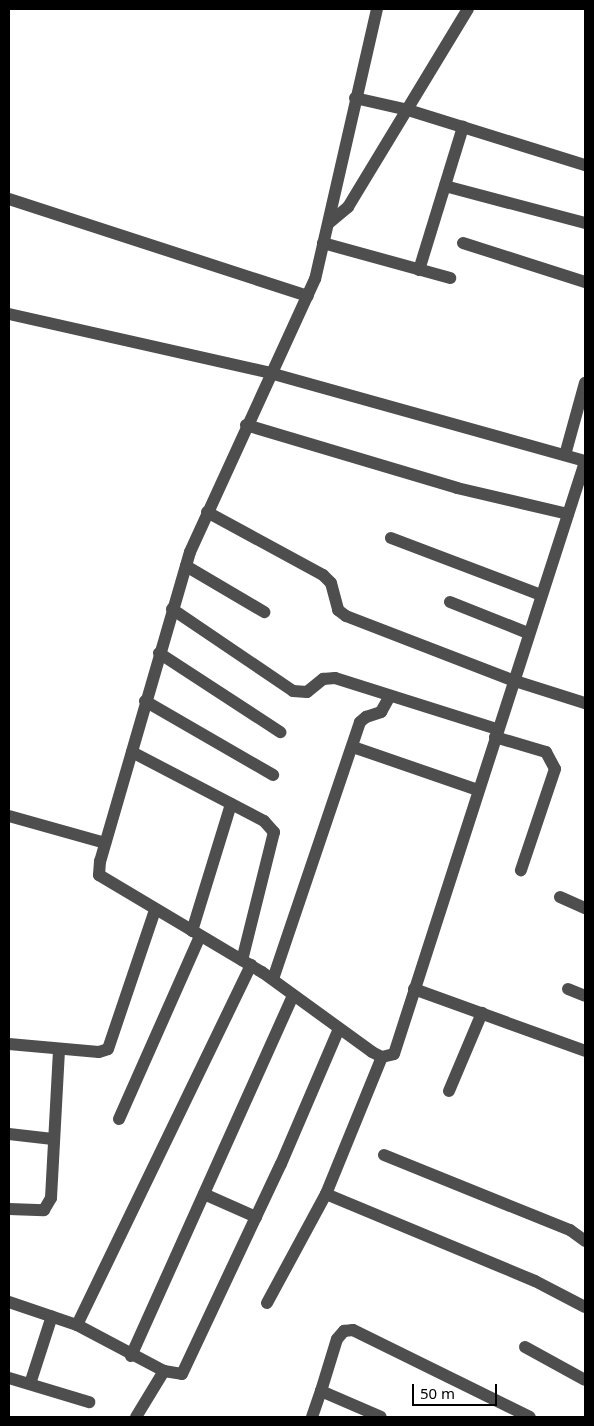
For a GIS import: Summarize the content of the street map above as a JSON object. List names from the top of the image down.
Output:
{
  "scale_bar": "50 m"
}
